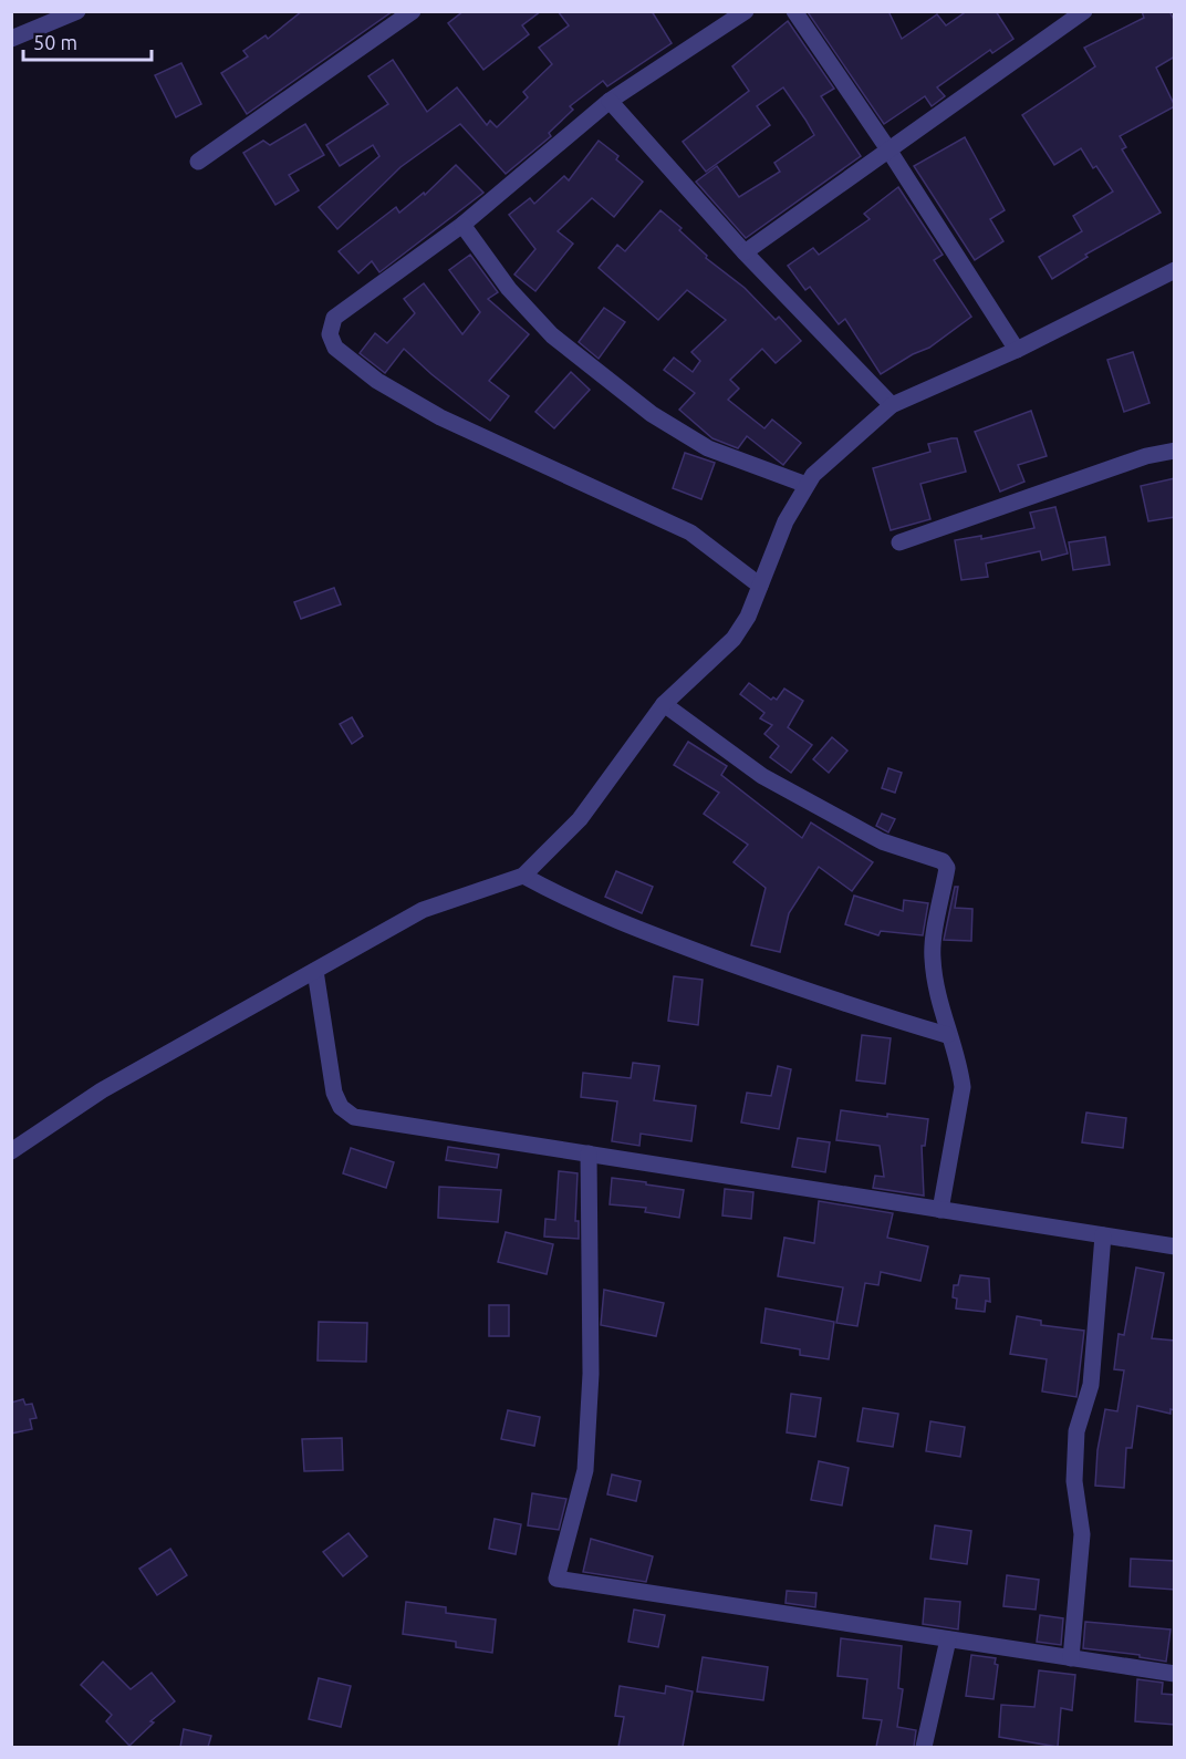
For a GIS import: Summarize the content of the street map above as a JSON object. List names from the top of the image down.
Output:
{
  "scale_bar": "50 m"
}
